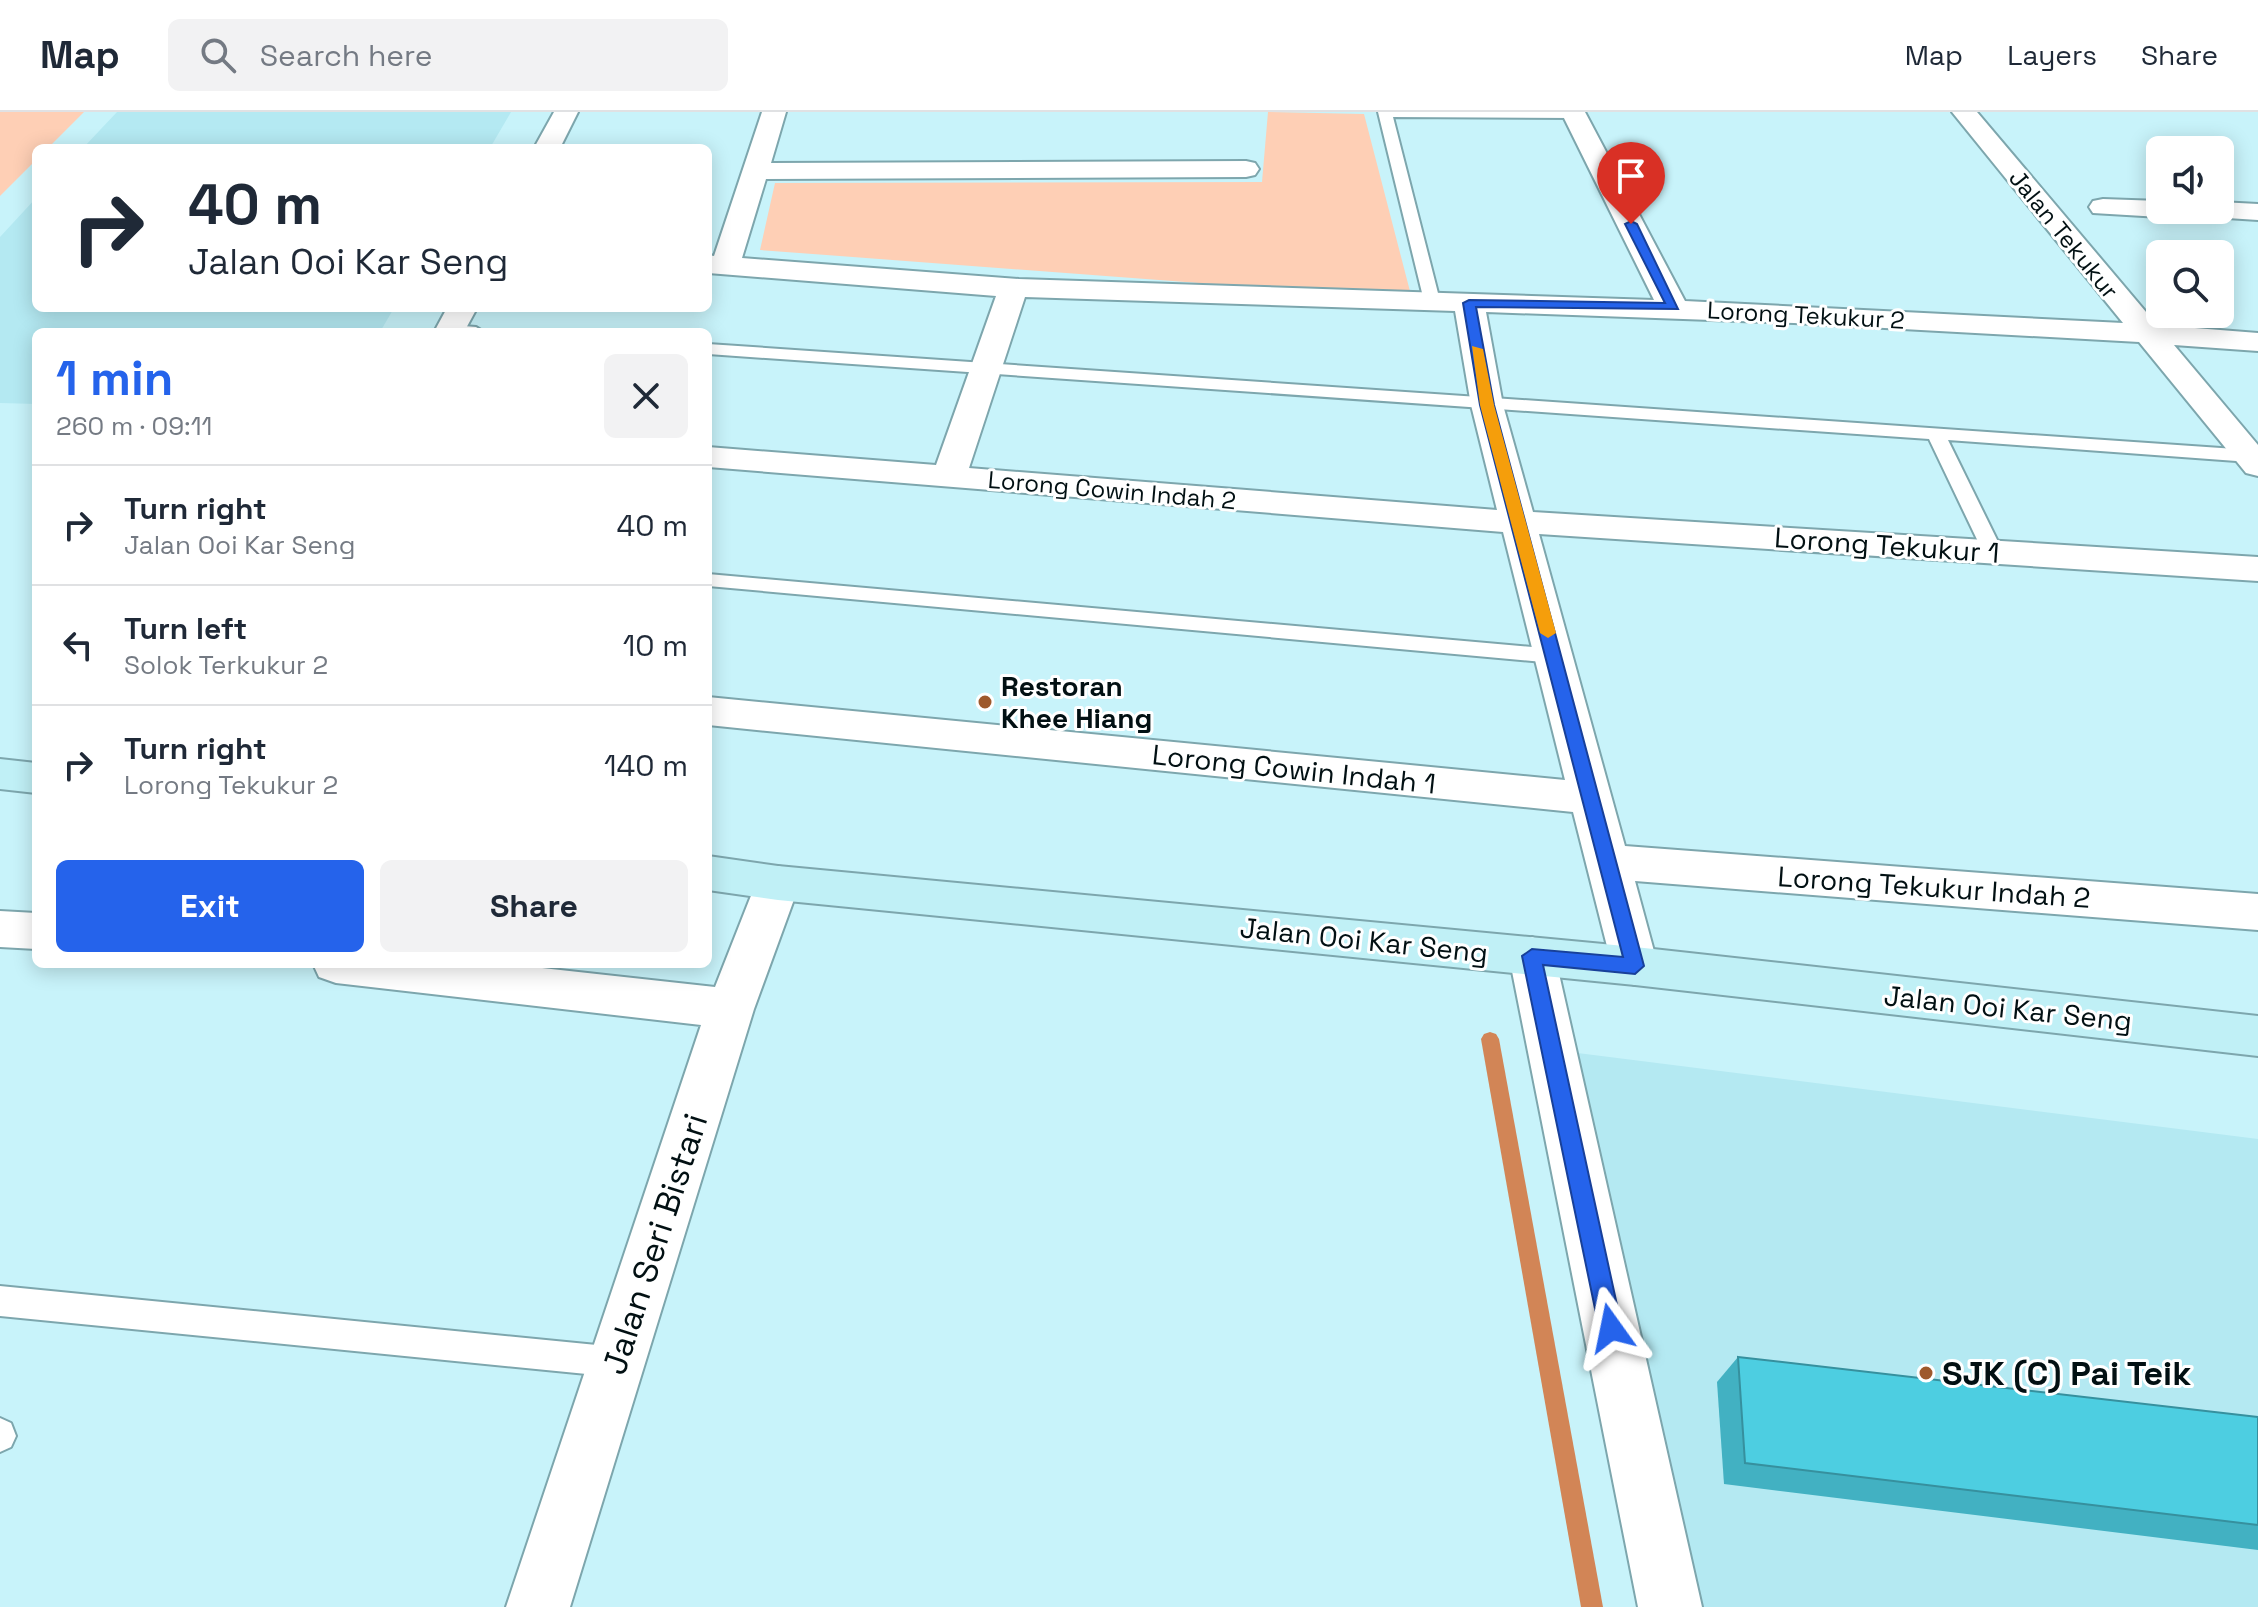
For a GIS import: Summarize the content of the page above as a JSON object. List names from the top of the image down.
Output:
{
  "streets": {
    "main road": ["Jalan Ooi Kar Seng"],
    "street": [
      "Jalan Tekukur",
      "Lorong Tekukur 2",
      "Lorong Cowin Indah 2",
      "Lorong Tekukur 1",
      "Lorong Cowin Indah 1",
      "Lorong Tekukur Indah 2",
      "Jalan Seri Bistari"
    ]
  },
  "crossings": [
    ["Jalan Tekukur", "Lorong Tekukur 2"],
    ["Lorong Cowin Indah 2", "Lorong Tekukur 1"],
    ["Jalan Ooi Kar Seng", "Jalan Seri Bistari"]
  ],
  "places": ["Restoran Khee Hiang", "SJK (C) Pai Teik"],
  "page": {
    "header": "Map",
    "search": "Search here",
    "nav": ["Map", "Layers", "Share"],
    "turn": ["40 m", "Jalan Ooi Kar Seng"],
    "heading": ["1 min", "260 m · 09:11"],
    "list": [
      {
        "name": "Turn right",
        "note": "Jalan Ooi Kar Seng",
        "value": "40 m"
      },
      {
        "name": "Turn left",
        "note": "Solok Terkukur 2",
        "value": "10 m"
      },
      {
        "name": "Turn right",
        "note": "Lorong Tekukur 2",
        "value": "140 m"
      }
    ],
    "buttons": ["Exit", "Share"]
  }
}
